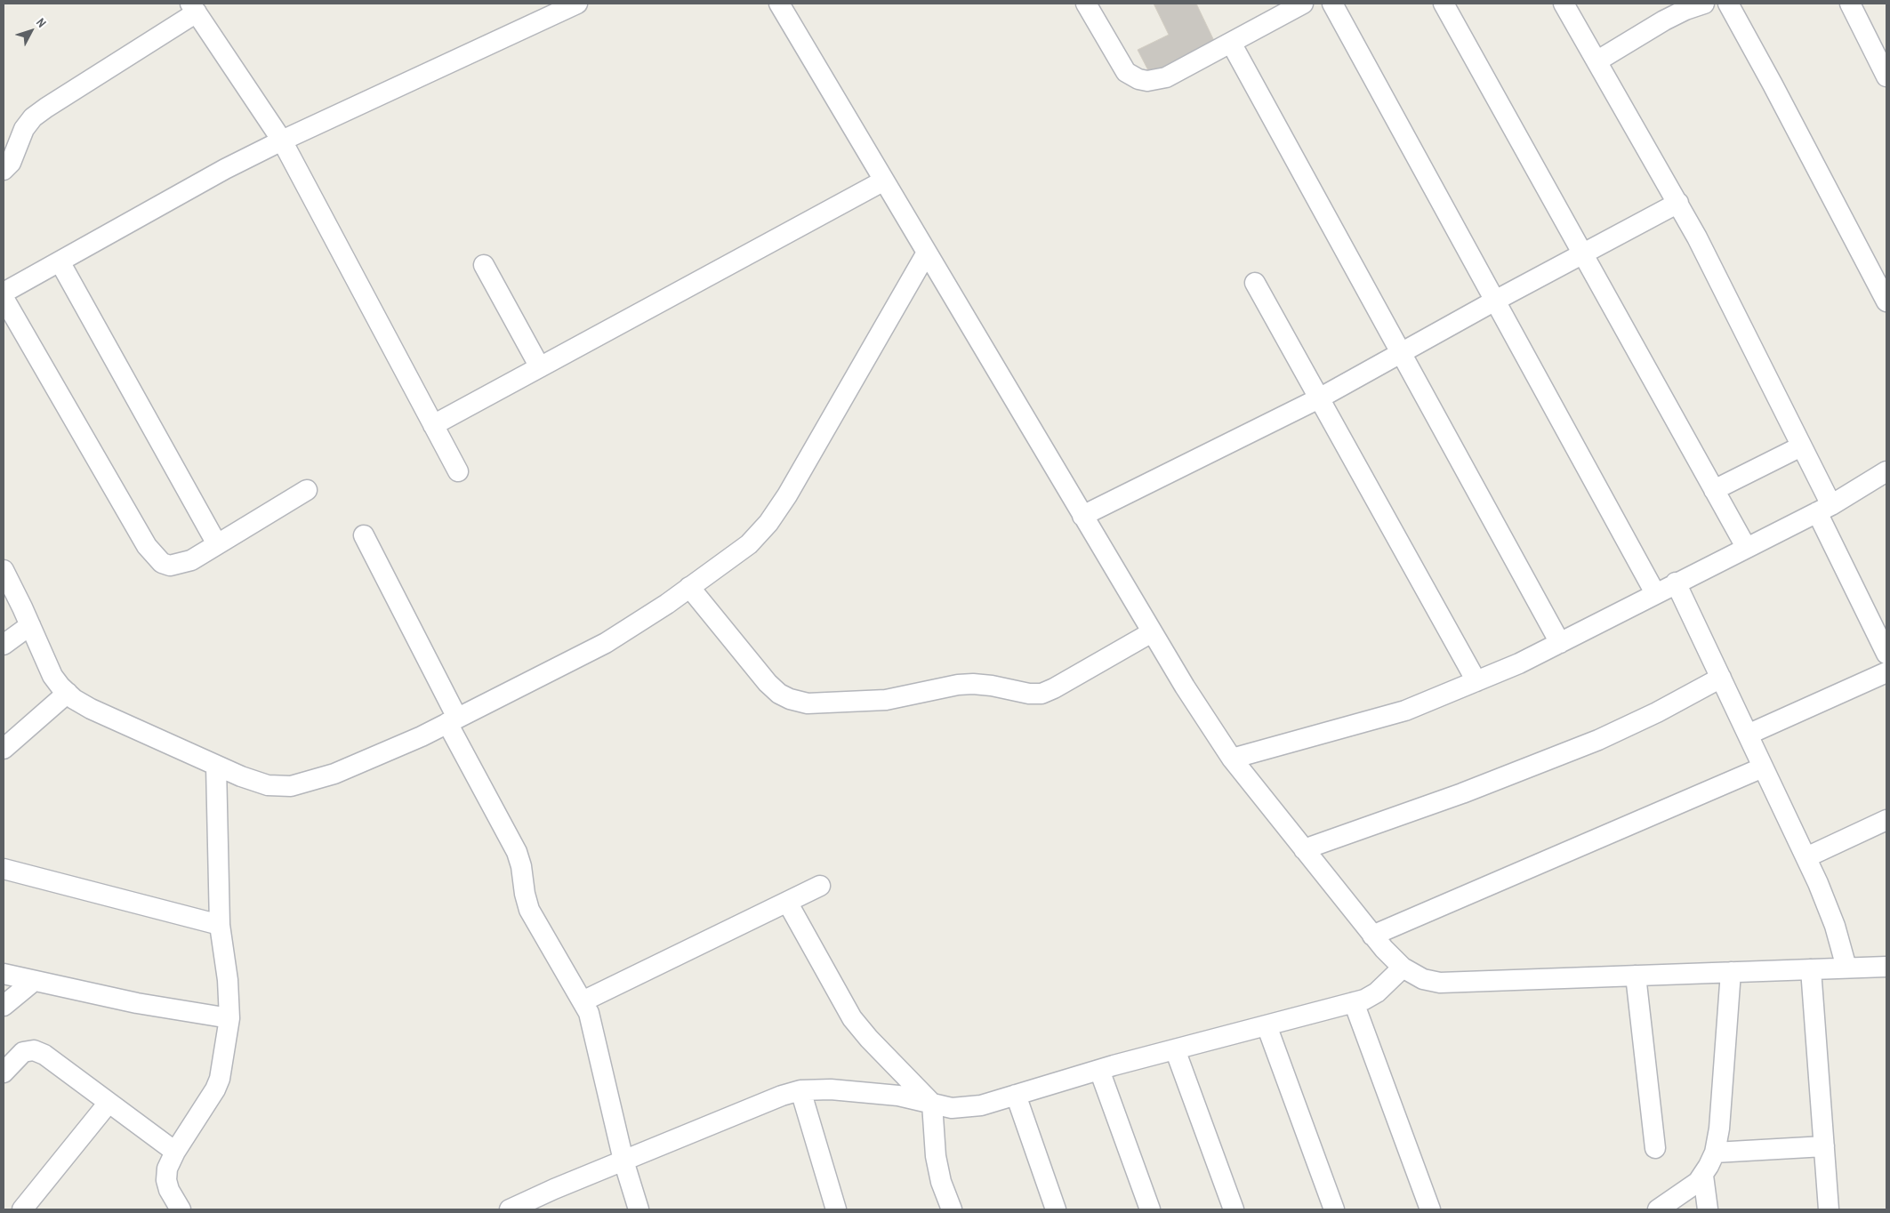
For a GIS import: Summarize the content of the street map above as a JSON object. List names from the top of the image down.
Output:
{
  "north": "top right"
}
